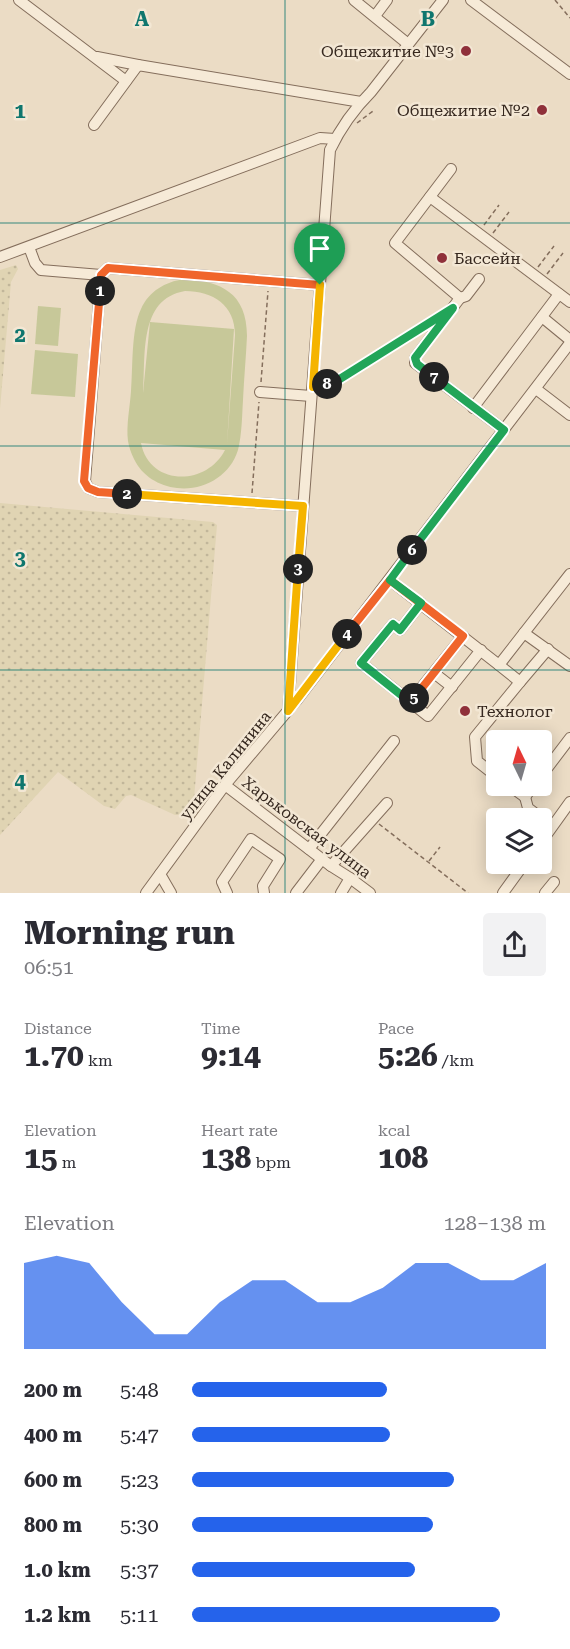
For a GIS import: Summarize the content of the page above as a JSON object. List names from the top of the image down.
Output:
{
  "streets": {
    "street": ["улица Калинина", "Харьковская улица"]
  },
  "crossings": [
    ["улица Калинина", "Харьковская улица"]
  ],
  "places": [
    "Общежитие №3",
    "Общежитие №2",
    "Бассейн",
    "Технолог"
  ],
  "north": "top",
  "page": {
    "pins": [
      "1",
      "7",
      "8",
      "2",
      "6",
      "3",
      "4",
      "5"
    ],
    "heading": ["Morning run", "06:51"],
    "stats": [
      ["Distance", "1.70 km"],
      ["Time", "9:14"],
      ["Pace", "5:26 /km"],
      ["Elevation", "15 m"],
      ["Heart rate", "138 bpm"],
      ["kcal", "108"]
    ],
    "chart": ["Elevation", "128–138 m"],
    "list": [
      {
        "name": "200 m",
        "note": "5:48"
      },
      {
        "name": "400 m",
        "note": "5:47"
      },
      {
        "name": "600 m",
        "note": "5:23"
      },
      {
        "name": "800 m",
        "note": "5:30"
      },
      {
        "name": "1.0 km",
        "note": "5:37"
      },
      {
        "name": "1.2 km",
        "note": "5:11"
      }
    ]
  },
  "grid": {
    "columns": ["A", "B"],
    "rows": [
      "1",
      "2",
      "3",
      "4"
    ]
  }
}
